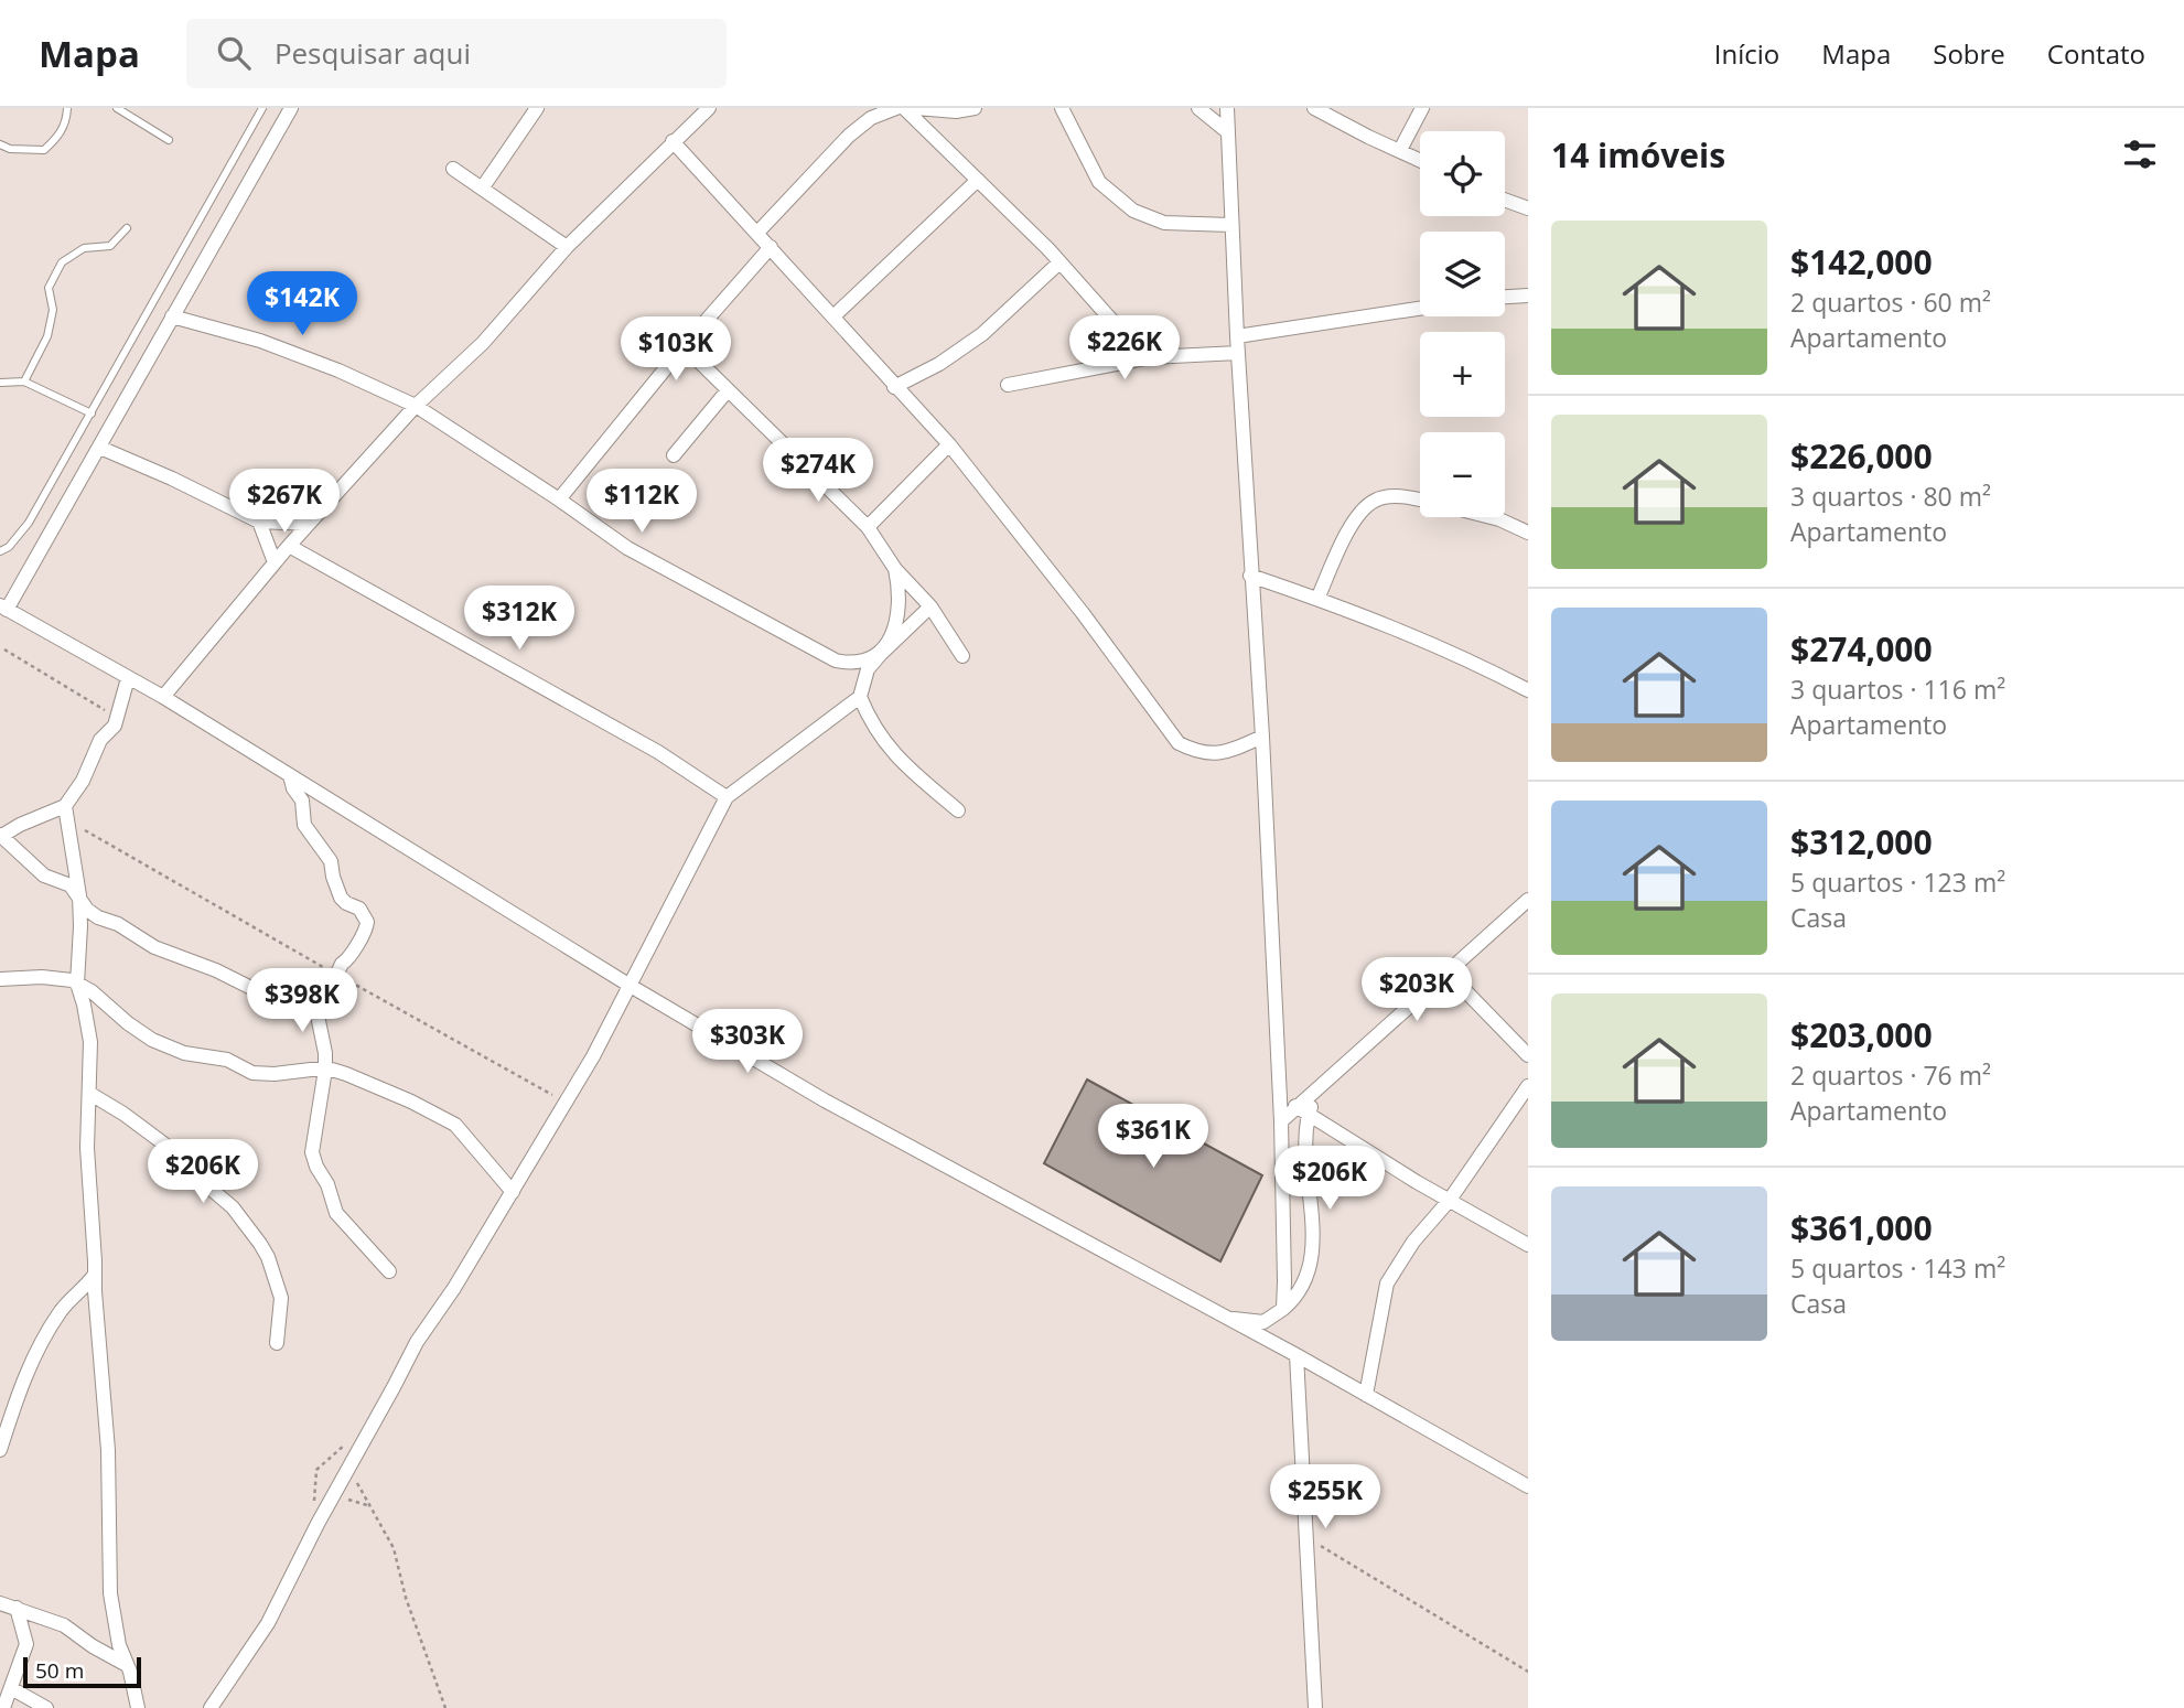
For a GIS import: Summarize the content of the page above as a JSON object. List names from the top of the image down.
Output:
{
  "scale_bar": "50 m",
  "page": {
    "header": "Mapa",
    "search": "Pesquisar aqui",
    "nav": [
      "Início",
      "Mapa",
      "Sobre",
      "Contato"
    ],
    "heading": "14 imóveis",
    "map_buttons": ["+", "−"],
    "list": [
      {
        "name": "$142,000",
        "note": "2 quartos · 60 m² · Apartamento"
      },
      {
        "name": "$226,000",
        "note": "3 quartos · 80 m² · Apartamento"
      },
      {
        "name": "$274,000",
        "note": "3 quartos · 116 m² · Apartamento"
      },
      {
        "name": "$312,000",
        "note": "5 quartos · 123 m² · Casa"
      },
      {
        "name": "$203,000",
        "note": "2 quartos · 76 m² · Apartamento"
      },
      {
        "name": "$361,000",
        "note": "5 quartos · 143 m² · Casa"
      }
    ],
    "price": [
      "$142K",
      "$226K",
      "$103K",
      "$274K",
      "$267K",
      "$112K",
      "$312K",
      "$203K",
      "$398K",
      "$303K",
      "$361K",
      "$206K",
      "$206K",
      "$255K"
    ],
    "scale": "50 m"
  }
}
